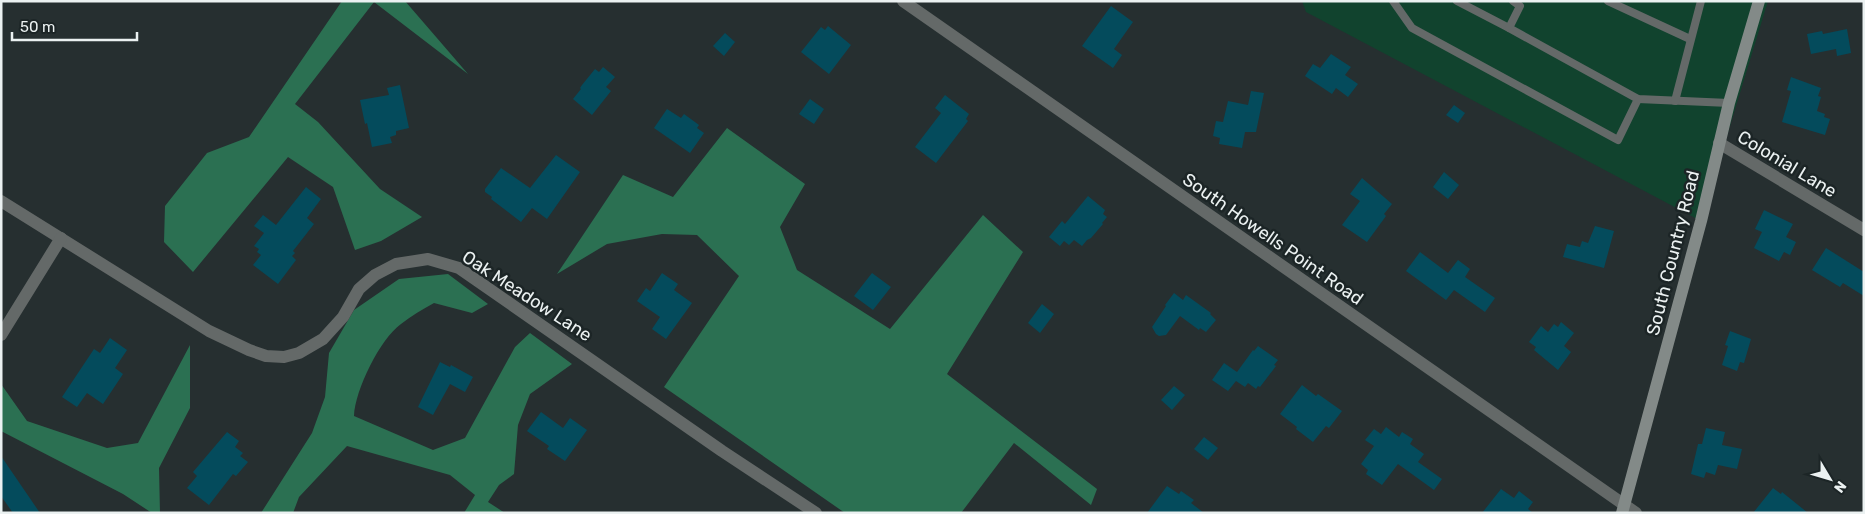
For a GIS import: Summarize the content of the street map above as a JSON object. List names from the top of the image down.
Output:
{
  "streets": {
    "main road": ["South Country Road"],
    "street": ["Colonial Lane", "South Howells Point Road", "Oak Meadow Lane"]
  },
  "crossings": [
    ["Colonial Lane", "South Country Road"],
    ["South Howells Point Road", "South Country Road"]
  ],
  "scale_bar": "50 m",
  "north": "bottom right"
}
